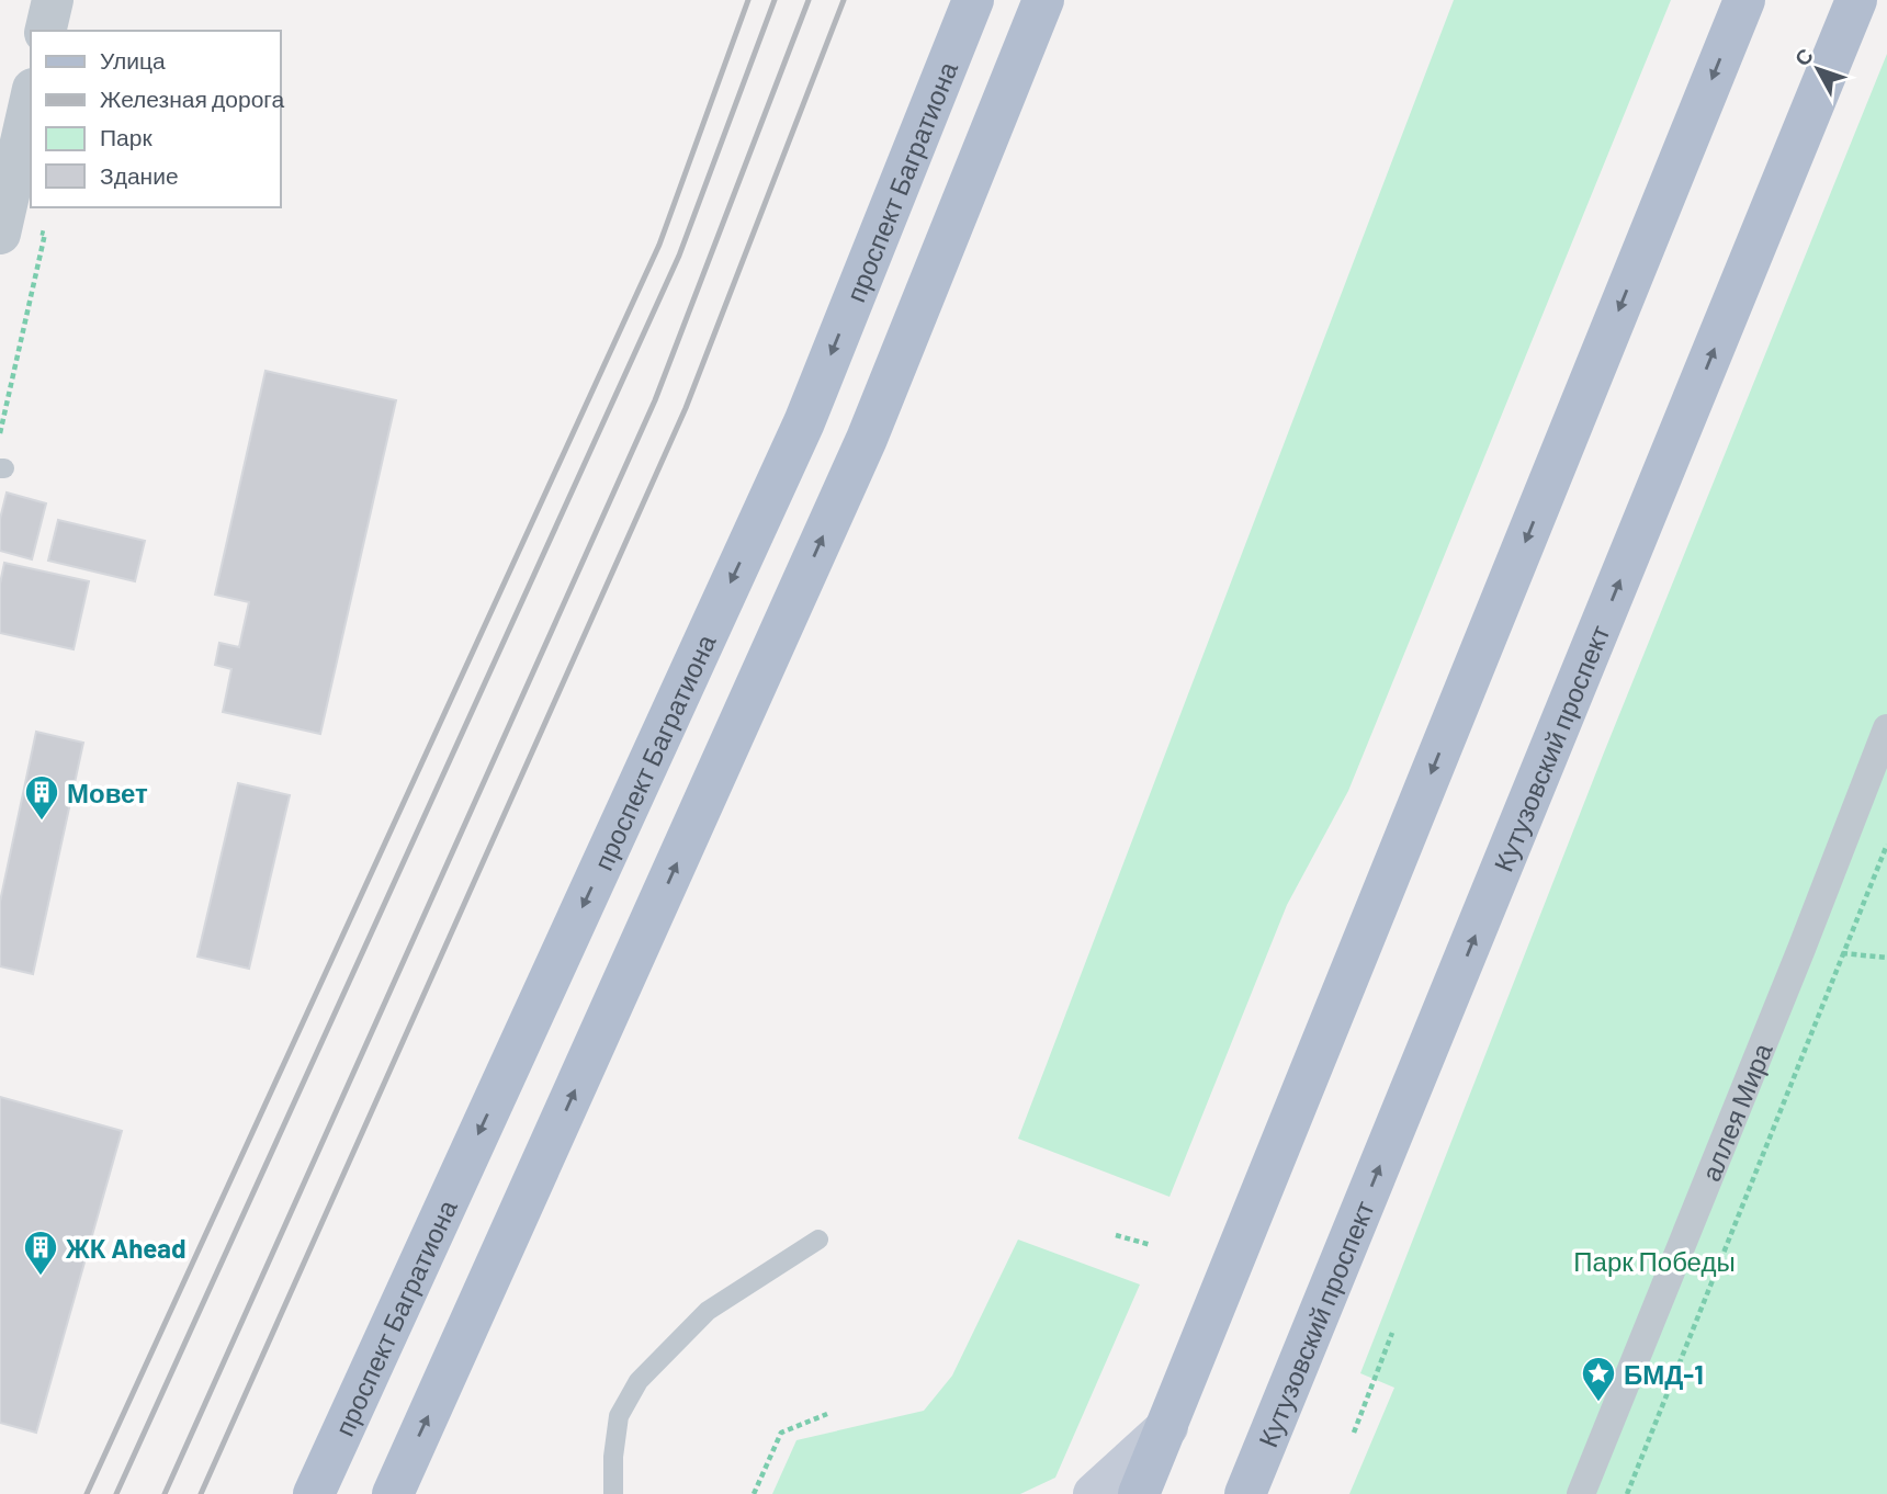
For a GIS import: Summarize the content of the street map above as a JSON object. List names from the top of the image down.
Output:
{
  "streets": {
    "main road": ["проспект Багратиона", "Кутузовский проспект"],
    "street": ["аллея Мира"]
  },
  "parks": ["Парк Победы"],
  "places": {
    "building": ["Мовет", "ЖК Ahead"],
    "place": ["БМД-1"]
  },
  "legend": [
    "Улица",
    "Железная дорога",
    "Парк",
    "Здание"
  ],
  "north": "top left"
}
